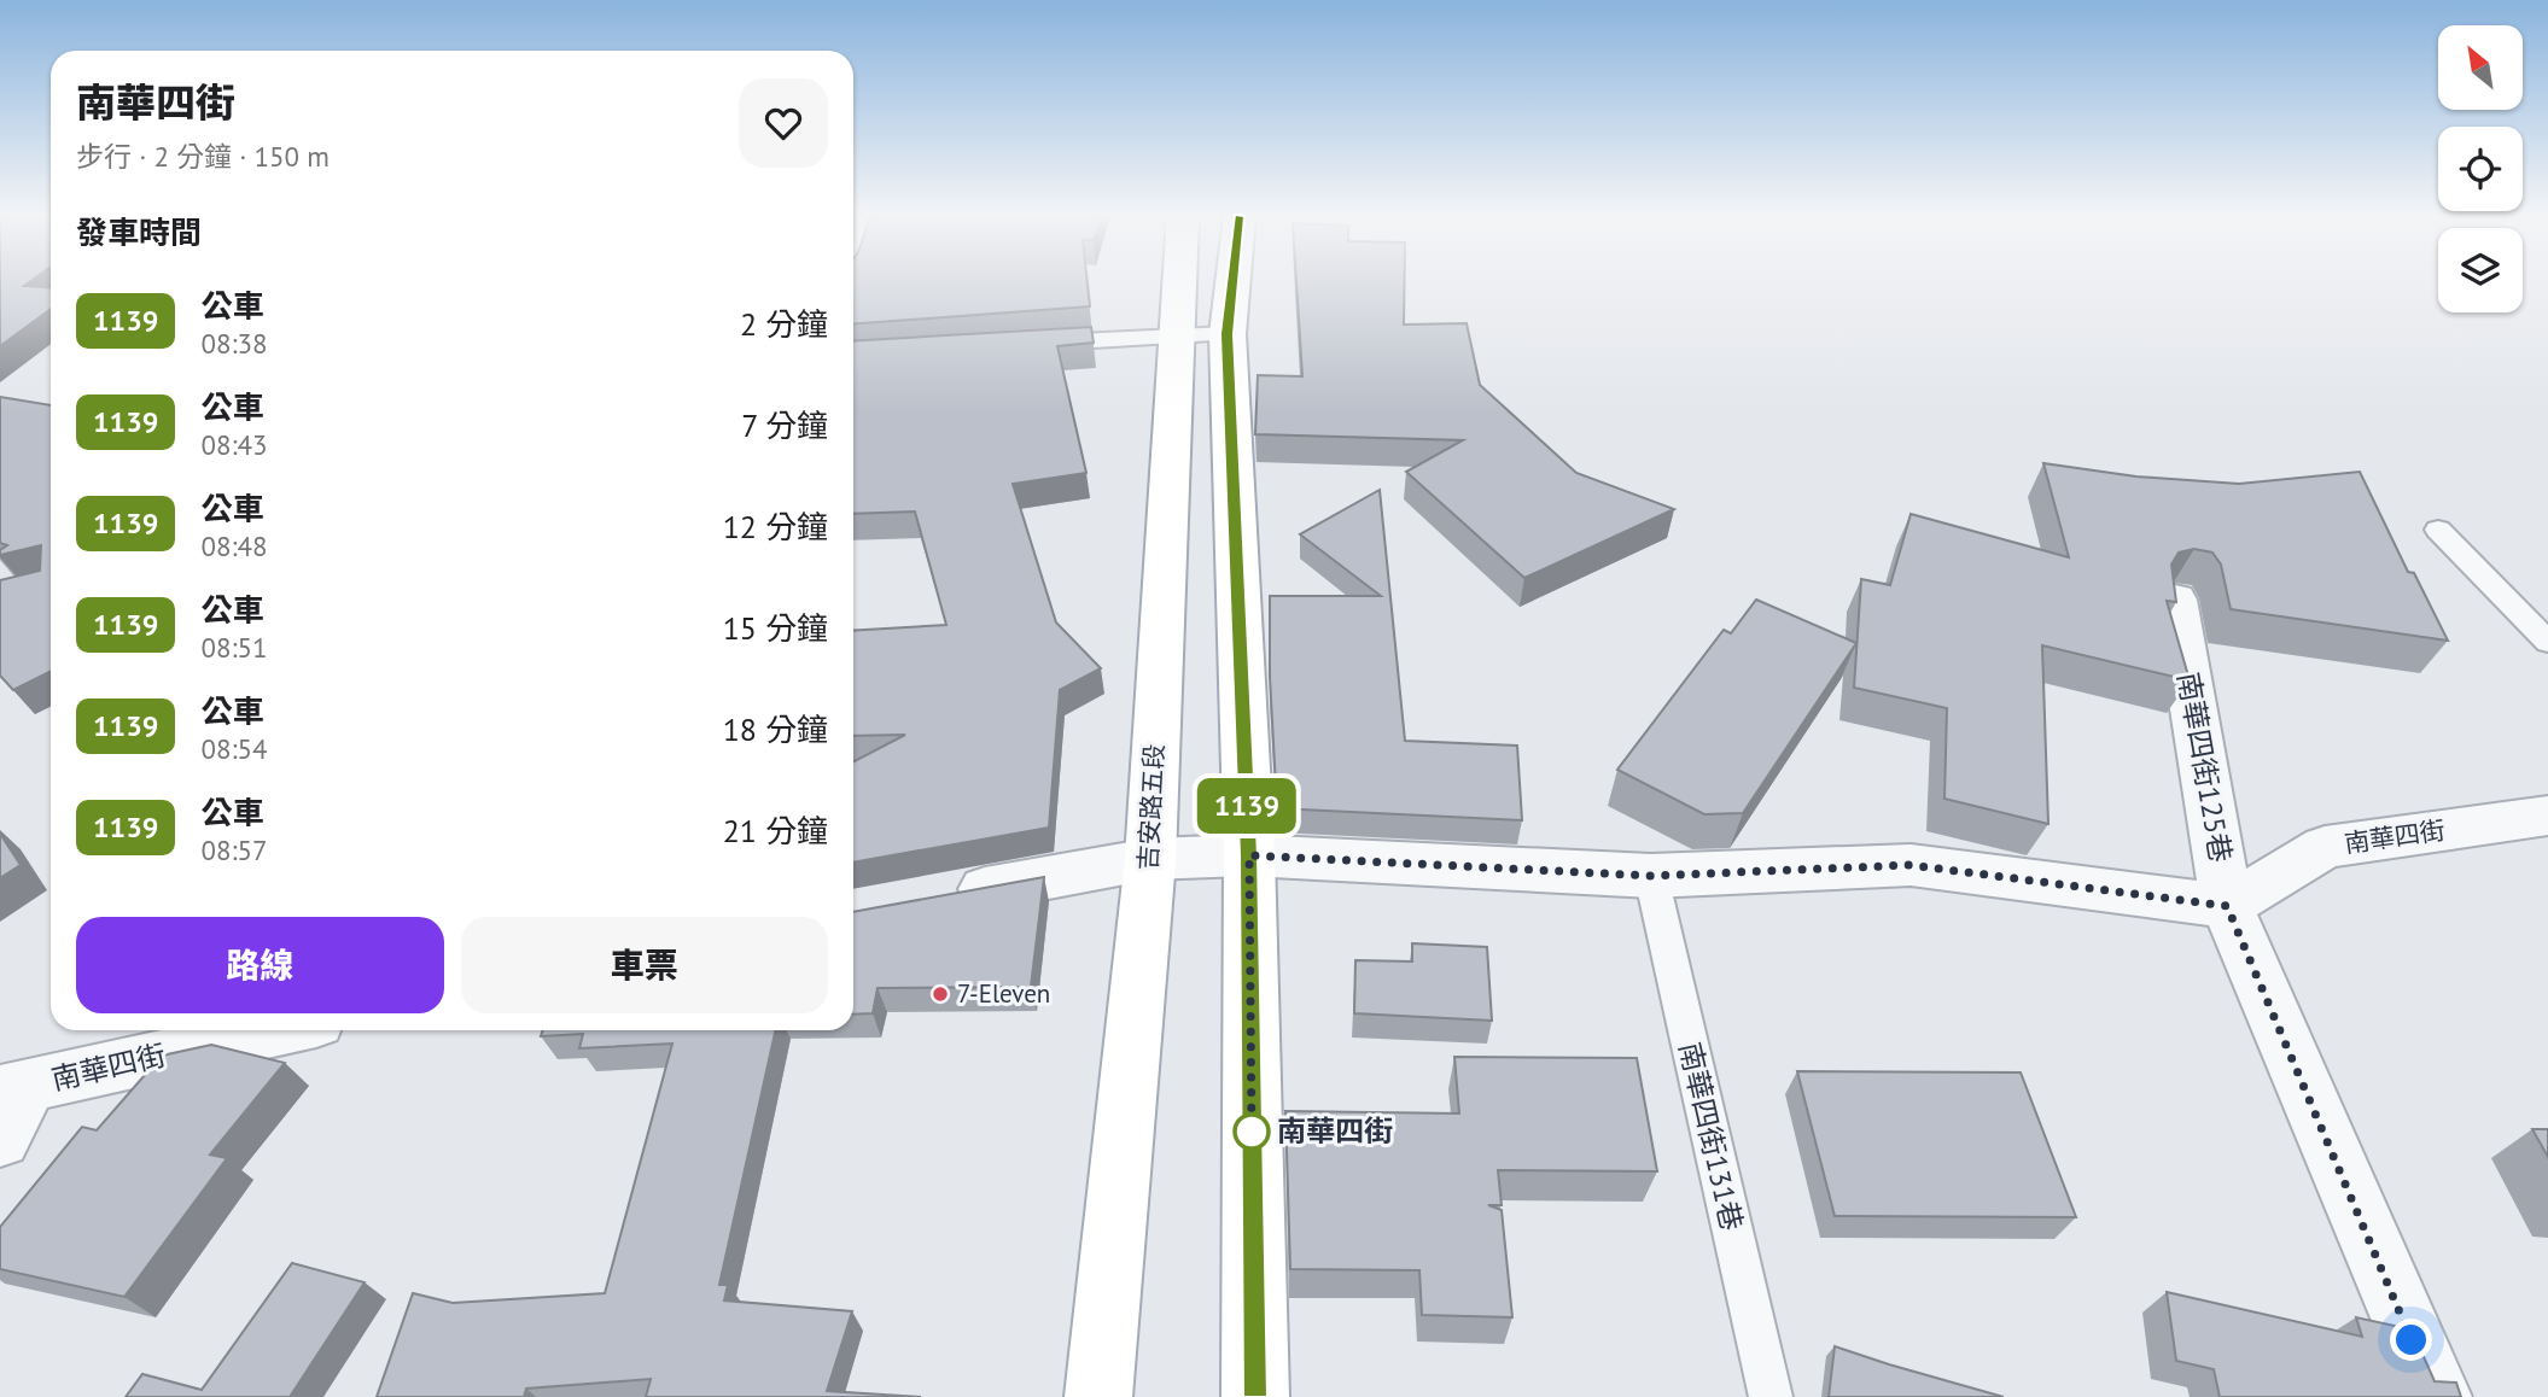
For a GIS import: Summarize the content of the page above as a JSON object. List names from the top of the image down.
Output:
{
  "streets": {
    "main road": ["吉安路五段"],
    "street": ["南華四街125巷", "南華四街"],
    "lane": ["南華四街131巷"]
  },
  "crossings": [
    ["南華四街125巷", "南華四街"]
  ],
  "places": ["7-Eleven", "南華四街"],
  "lines": ["bus line 1139"],
  "north": "top left",
  "page": {
    "on_map": "1139",
    "heading": [
      ["南華四街", "步行 · 2 分鐘 · 150 m"],
      "發車時間"
    ],
    "list": [
      {
        "mark": "1139",
        "name": "公車",
        "note": "08:38",
        "value": "2 分鐘"
      },
      {
        "mark": "1139",
        "name": "公車",
        "note": "08:43",
        "value": "7 分鐘"
      },
      {
        "mark": "1139",
        "name": "公車",
        "note": "08:48",
        "value": "12 分鐘"
      },
      {
        "mark": "1139",
        "name": "公車",
        "note": "08:51",
        "value": "15 分鐘"
      },
      {
        "mark": "1139",
        "name": "公車",
        "note": "08:54",
        "value": "18 分鐘"
      },
      {
        "mark": "1139",
        "name": "公車",
        "note": "08:57",
        "value": "21 分鐘"
      }
    ],
    "buttons": ["路線", "車票"]
  }
}
